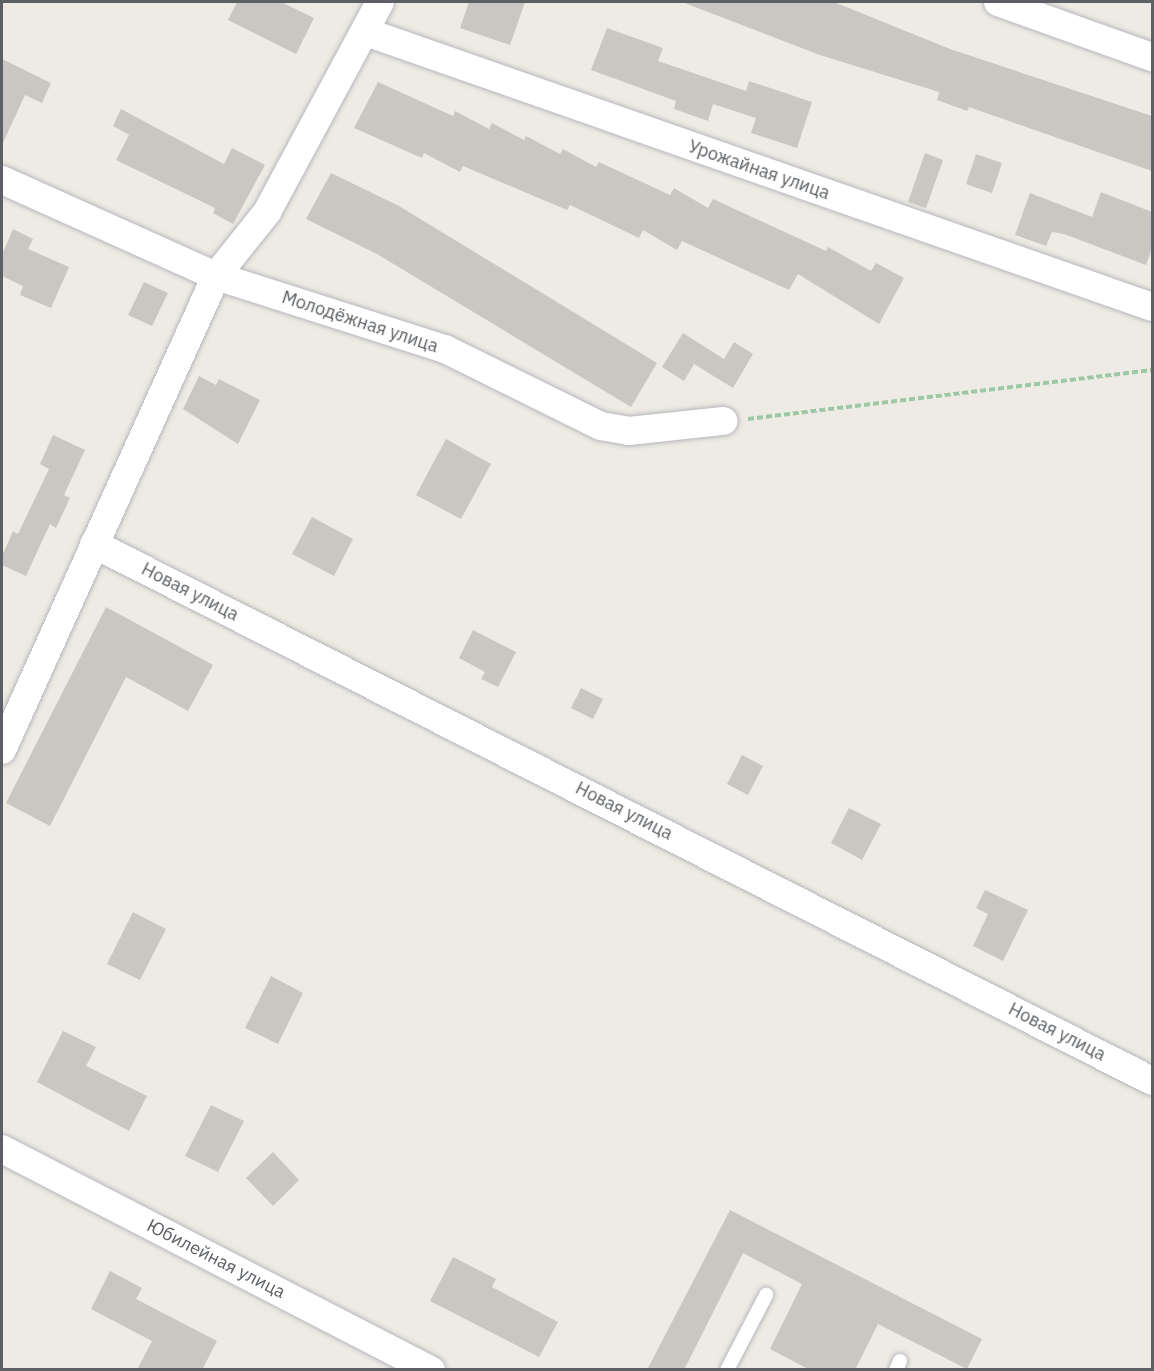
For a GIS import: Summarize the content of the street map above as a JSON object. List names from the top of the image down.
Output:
{
  "streets": {
    "street": [
      "Урожайная улица",
      "Молодёжная улица",
      "Новая улица",
      "Юбилейная улица"
    ]
  }
}
